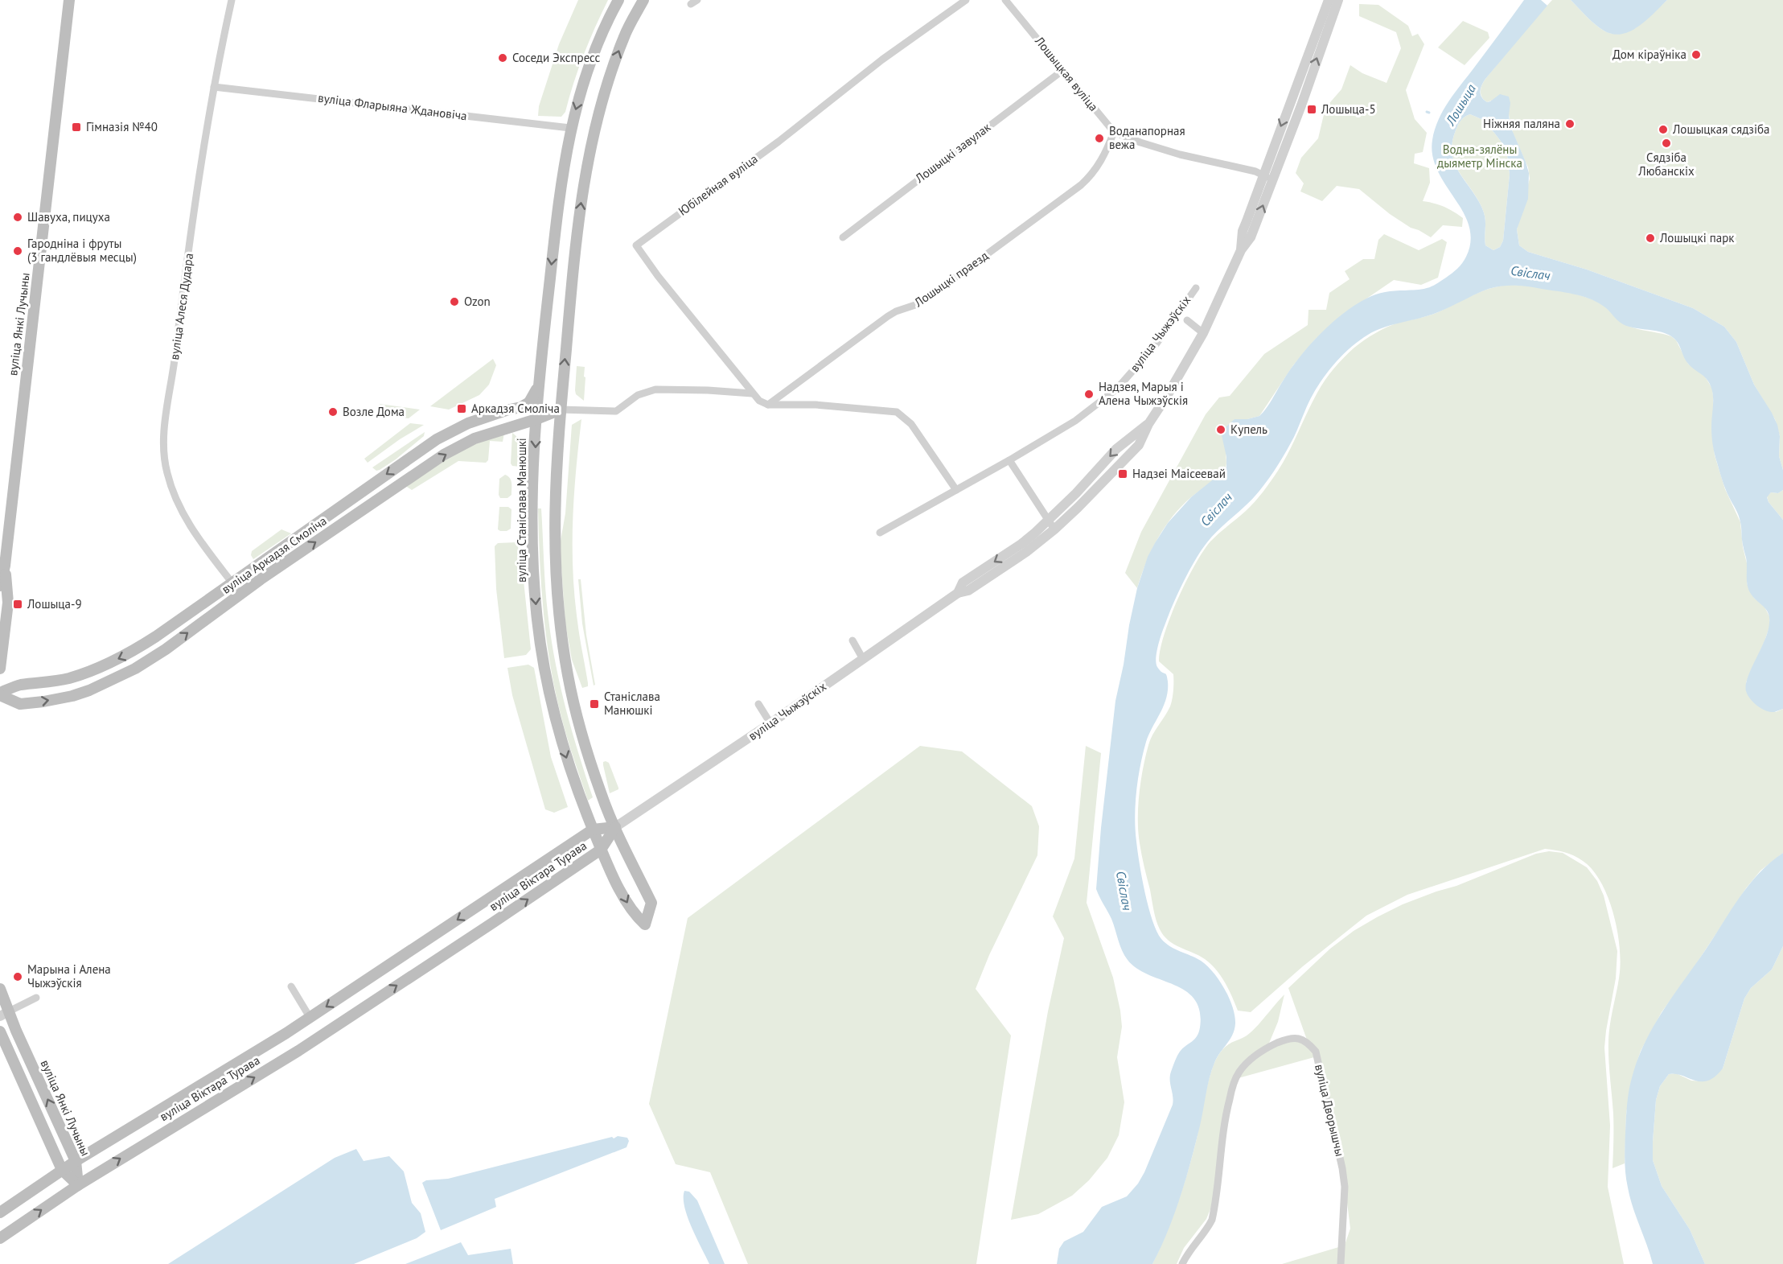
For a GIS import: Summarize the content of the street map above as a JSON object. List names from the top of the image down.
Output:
{
  "streets": {
    "main road": [
      "вуліца Янкі Лучыны",
      "вуліца Станіслава Манюшкі",
      "вуліца Аркадзя Смоліча",
      "вуліца Віктара Турава"
    ],
    "street": [
      "Лошыцкая вуліца",
      "вуліца Фларыяна Ждановіча",
      "Лошыцкі завулак",
      "Юбілейная вуліца",
      "Лошыцкі праезд",
      "вуліца Алеся Дудара",
      "вуліца Чыжэўскіх",
      "вуліца Дворышчы"
    ]
  },
  "crossings": [
    ["Лошыцкая вуліца", "Лошыцкі завулак"],
    ["Лошыцкая вуліца", "Лошыцкі праезд"],
    ["Лошыцкая вуліца", "вуліца Чыжэўскіх"],
    ["вуліца Фларыяна Ждановіча", "вуліца Алеся Дудара"],
    ["вуліца Фларыяна Ждановіча", "вуліца Станіслава Манюшкі"],
    ["Юбілейная вуліца", "Лошыцкі праезд"],
    ["вуліца Алеся Дудара", "вуліца Аркадзя Смоліча"],
    ["вуліца Янкі Лучыны", "вуліца Віктара Турава"],
    ["вуліца Чыжэўскіх", "вуліца Станіслава Манюшкі"],
    ["вуліца Чыжэўскіх", "вуліца Віктара Турава"],
    ["вуліца Станіслава Манюшкі", "вуліца Аркадзя Смоліча"],
    ["вуліца Станіслава Манюшкі", "вуліца Віктара Турава"]
  ],
  "water": ["Лошыца", "Свіслач"],
  "parks": ["Водна-зялёны дыяметр Мінска"],
  "places": {
    "other": [
      "Дом кіраўніка",
      "Соседи Экспресс",
      "Ніжняя паляна",
      "Лошыцкая сядзіба",
      "Воданапорная вежа",
      "Сядзіба Любанскіх",
      "Шавуха, пицуха",
      "Лошыцкі парк",
      "Гародніна і фруты (3 гандлёвыя месцы)",
      "Ozon",
      "Надзея, Марыя і Алена Чыжэўскія",
      "Возле Дома",
      "Купель",
      "Марына і Алена Чыжэўскія"
    ],
    "transit": [
      "Лошыца-5",
      "Гімназія №40",
      "Аркадзя Смоліча",
      "Надзеі Маісеевай",
      "Лошыца-9",
      "Станіслава Манюшкі"
    ]
  }
}
